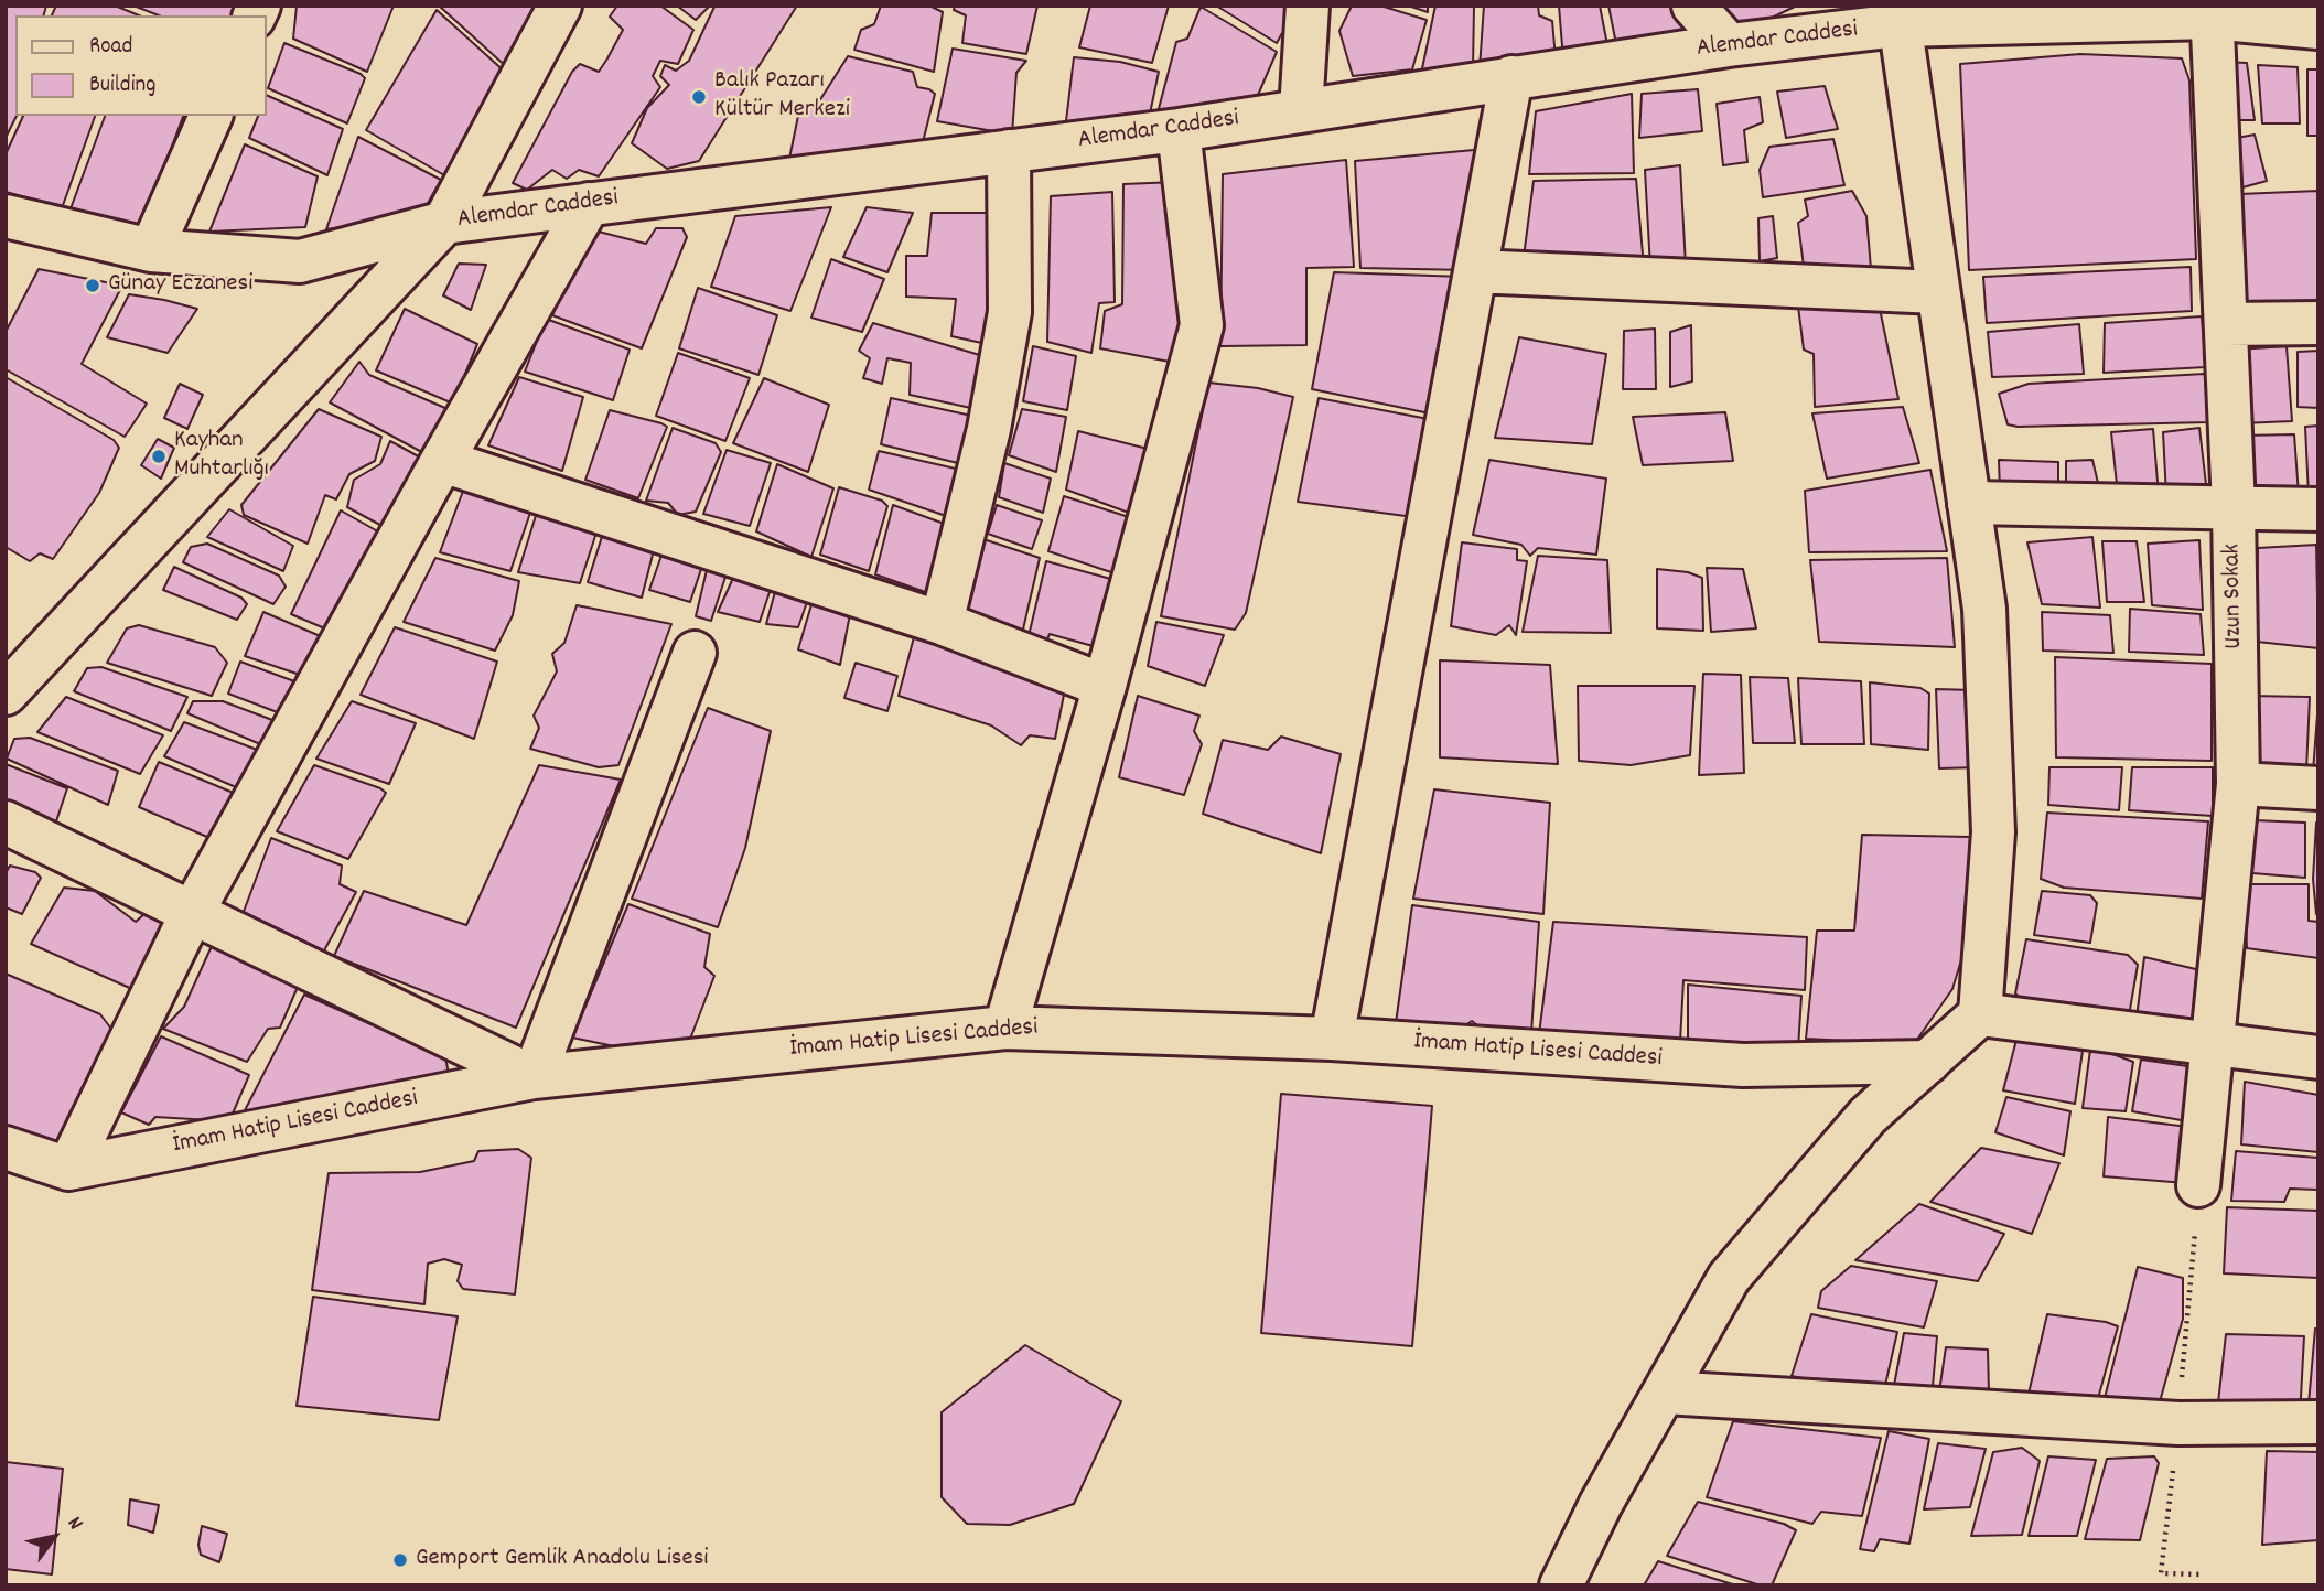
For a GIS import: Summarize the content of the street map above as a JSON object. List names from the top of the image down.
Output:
{
  "streets": {
    "street": ["Alemdar Caddesi", "Uzun Sokak", "İmam Hatip Lisesi Caddesi"]
  },
  "crossings": [
    ["Alemdar Caddesi", "Uzun Sokak"]
  ],
  "places": [
    "Balık Pazarı Kültür Merkezi",
    "Günay Eczanesi",
    "Kayhan Muhtarlığı",
    "Gemport Gemlik Anadolu Lisesi"
  ],
  "legend": ["Road", "Building"],
  "north": "top right"
}
